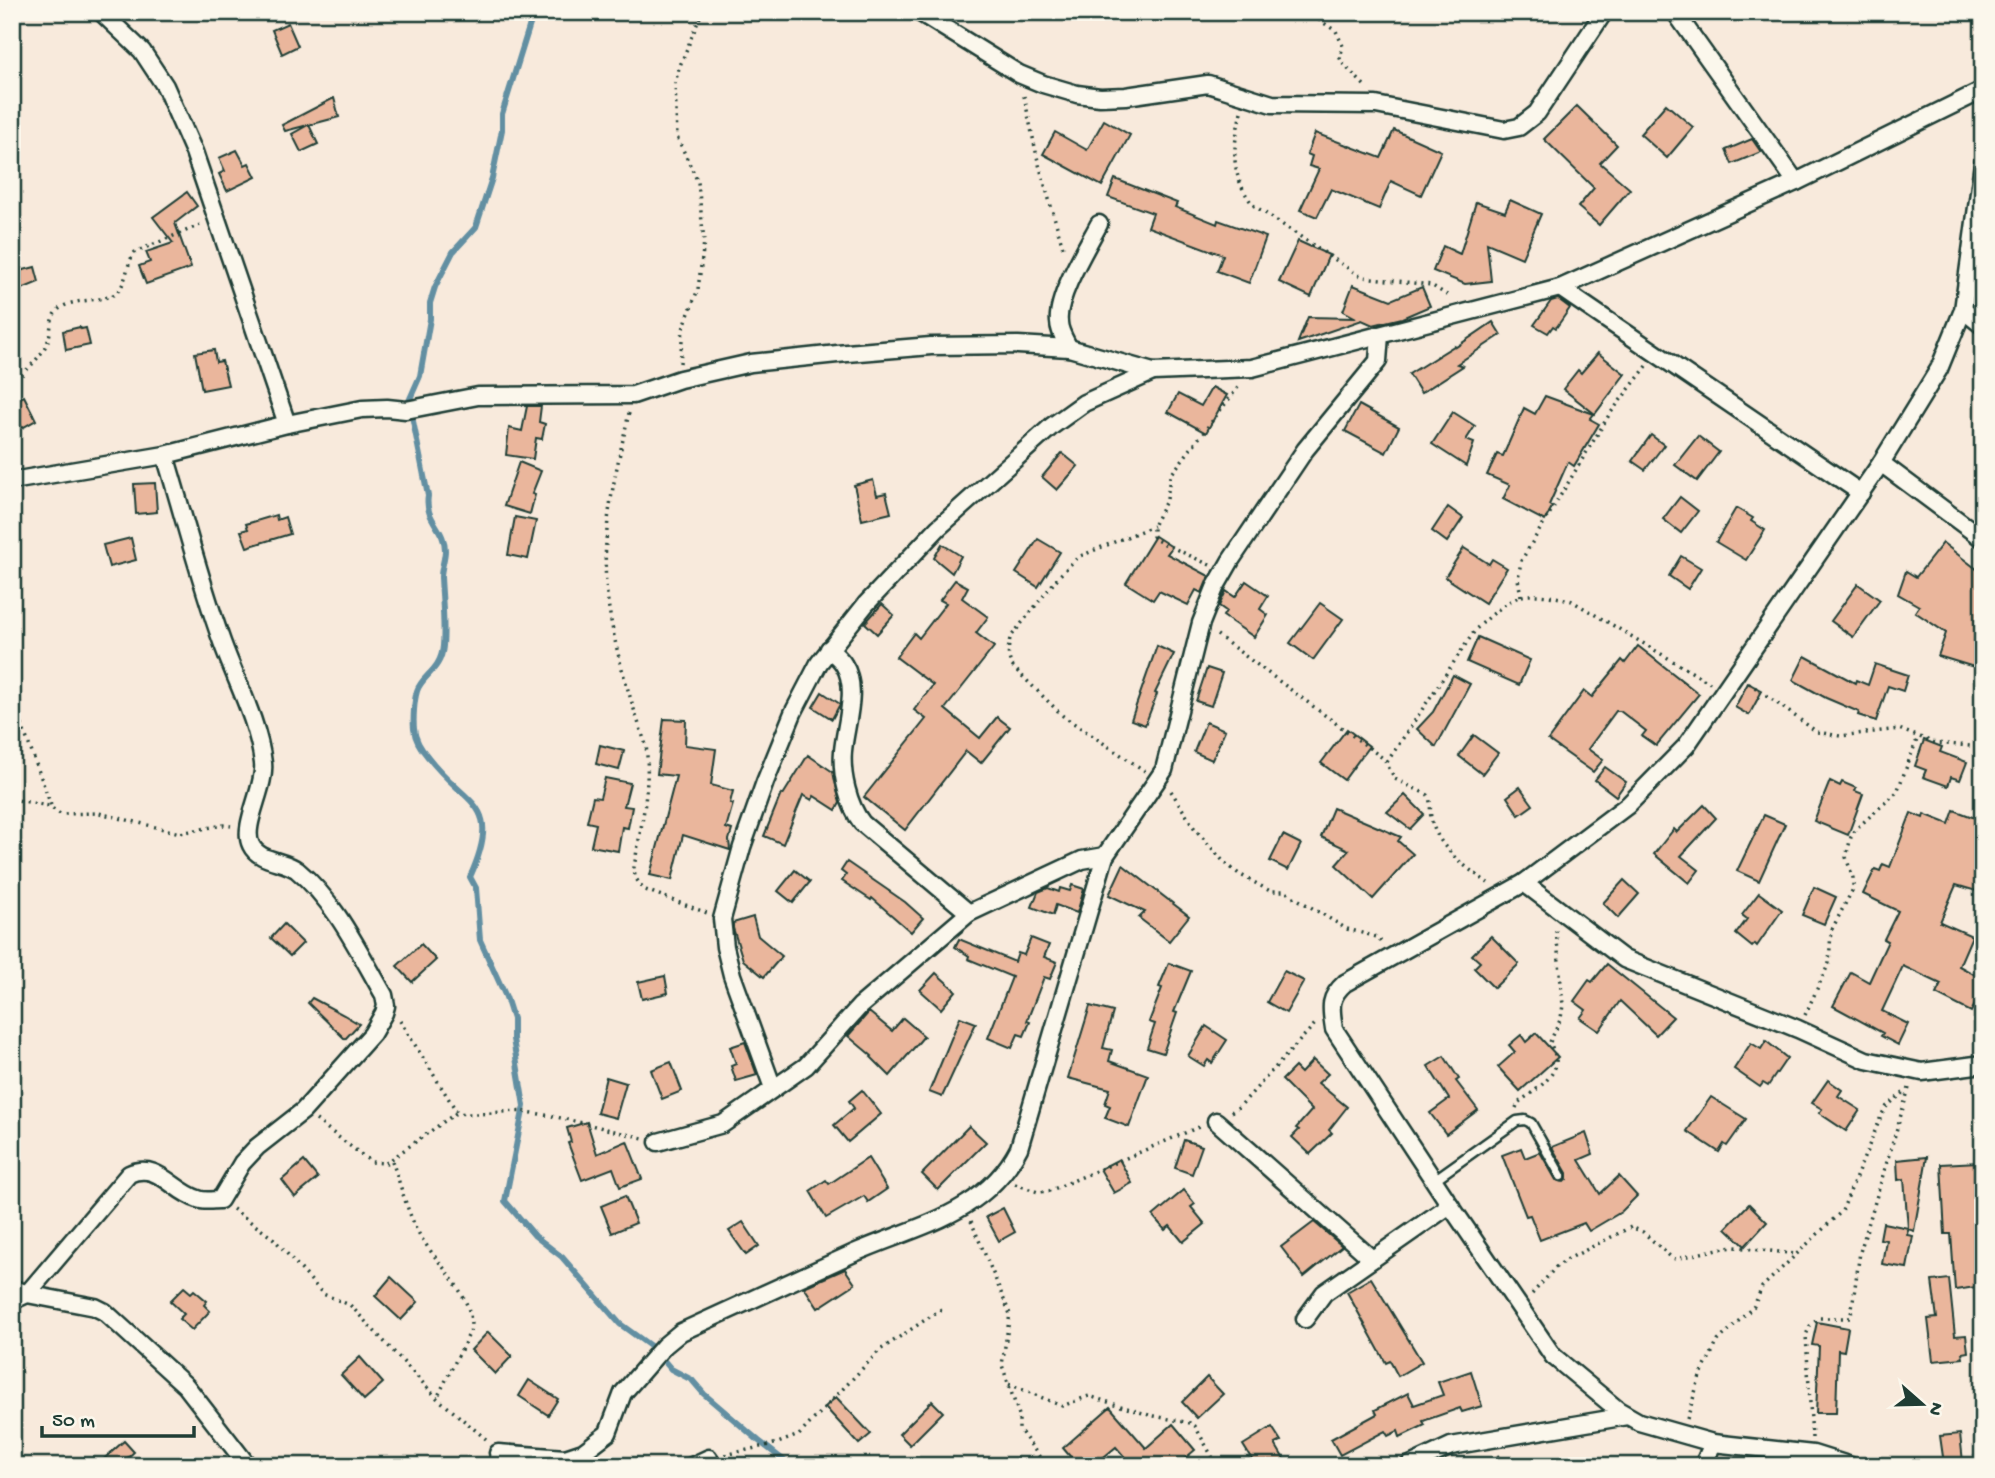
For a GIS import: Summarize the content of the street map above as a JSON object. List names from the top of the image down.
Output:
{
  "scale_bar": "50 m",
  "north": "right"
}
